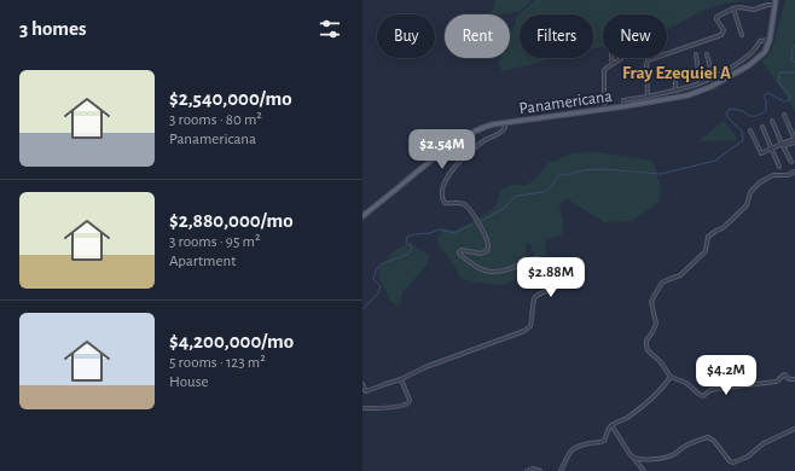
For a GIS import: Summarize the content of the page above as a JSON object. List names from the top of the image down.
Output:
{
  "streets": {
    "main road": ["Panamericana"]
  },
  "districts": ["Fray Ezequiel A"],
  "page": {
    "heading": "3 homes",
    "chip": [
      "Buy",
      "Rent",
      "Filters",
      "New"
    ],
    "list": [
      {
        "name": "$2,540,000/mo",
        "note": "3 rooms · 80 m² · Panamericana"
      },
      {
        "name": "$2,880,000/mo",
        "note": "3 rooms · 95 m² · Apartment"
      },
      {
        "name": "$4,200,000/mo",
        "note": "5 rooms · 123 m² · House"
      }
    ],
    "price": ["$2.54M", "$2.88M", "$4.2M"]
  }
}
